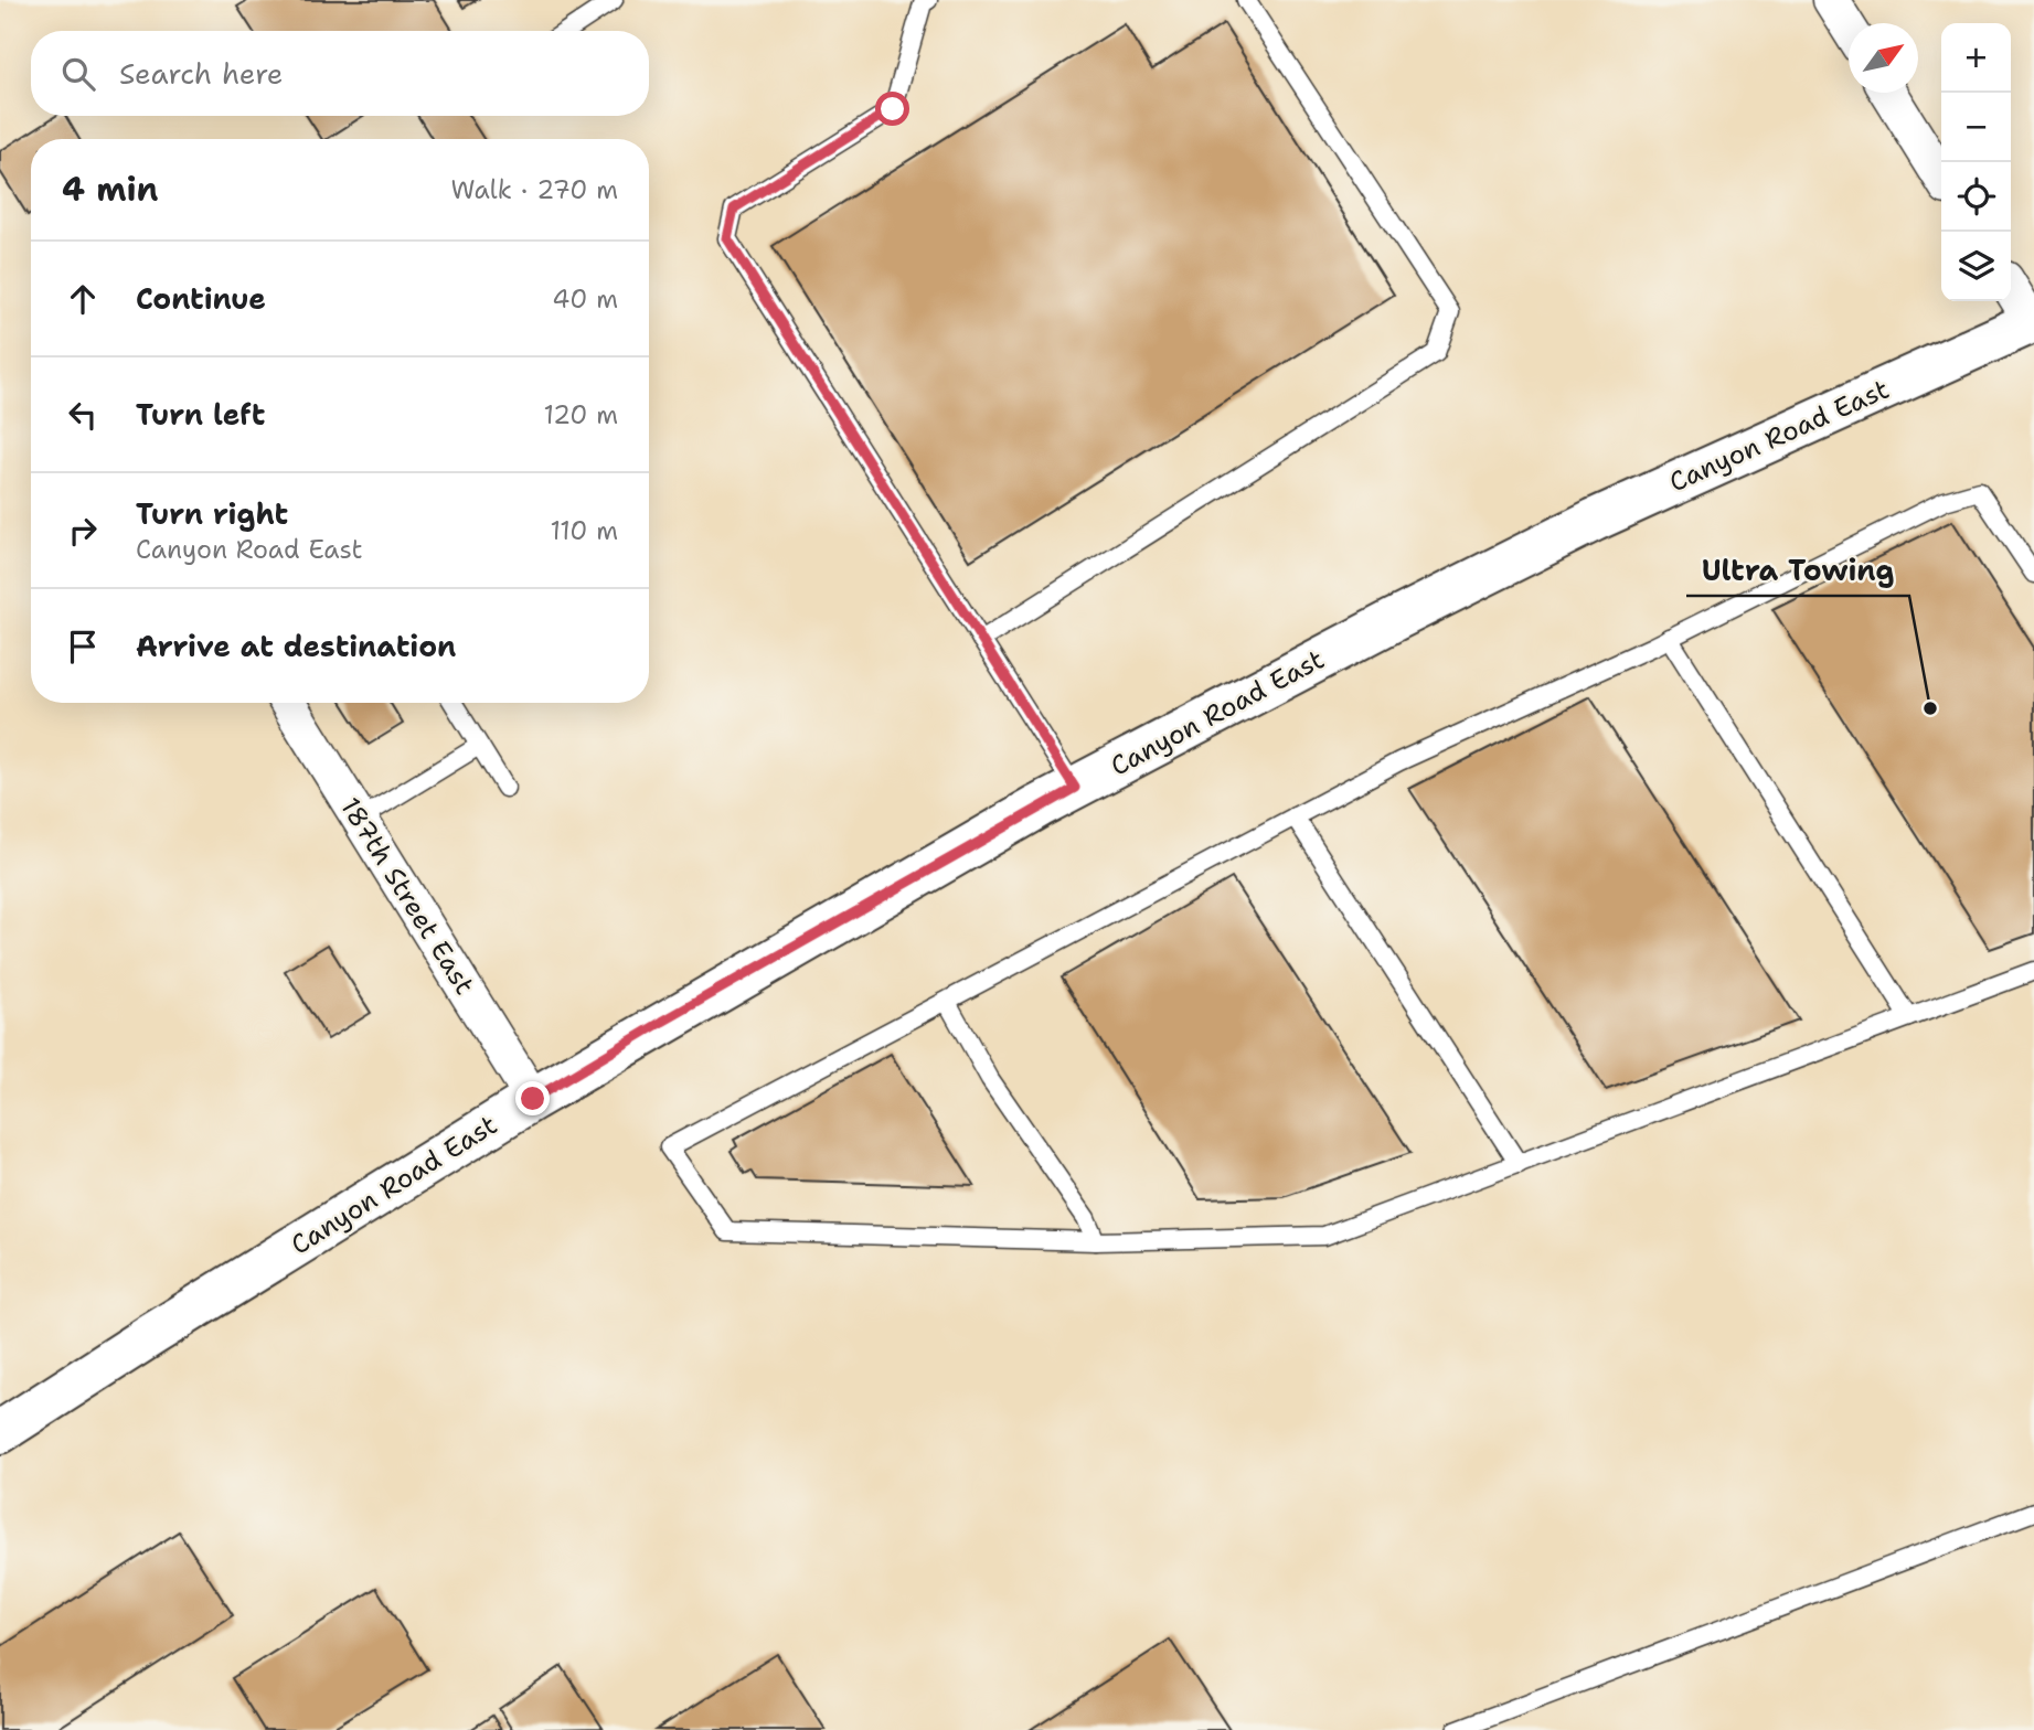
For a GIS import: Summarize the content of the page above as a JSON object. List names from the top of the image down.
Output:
{
  "streets": {
    "main road": ["Canyon Road East"],
    "street": ["187th Street East"]
  },
  "crossings": [
    ["Canyon Road East", "187th Street East"]
  ],
  "places": ["Ultra Towing"],
  "north": "top right",
  "page": {
    "map_buttons": ["+", "−"],
    "search": "Search here",
    "heading": ["4 min", "Walk · 270 m"],
    "list": [
      ["Continue", "40 m"],
      ["Turn left", "120 m"],
      ["Turn right", "Canyon Road East", "110 m"],
      "Arrive at destination"
    ]
  }
}
